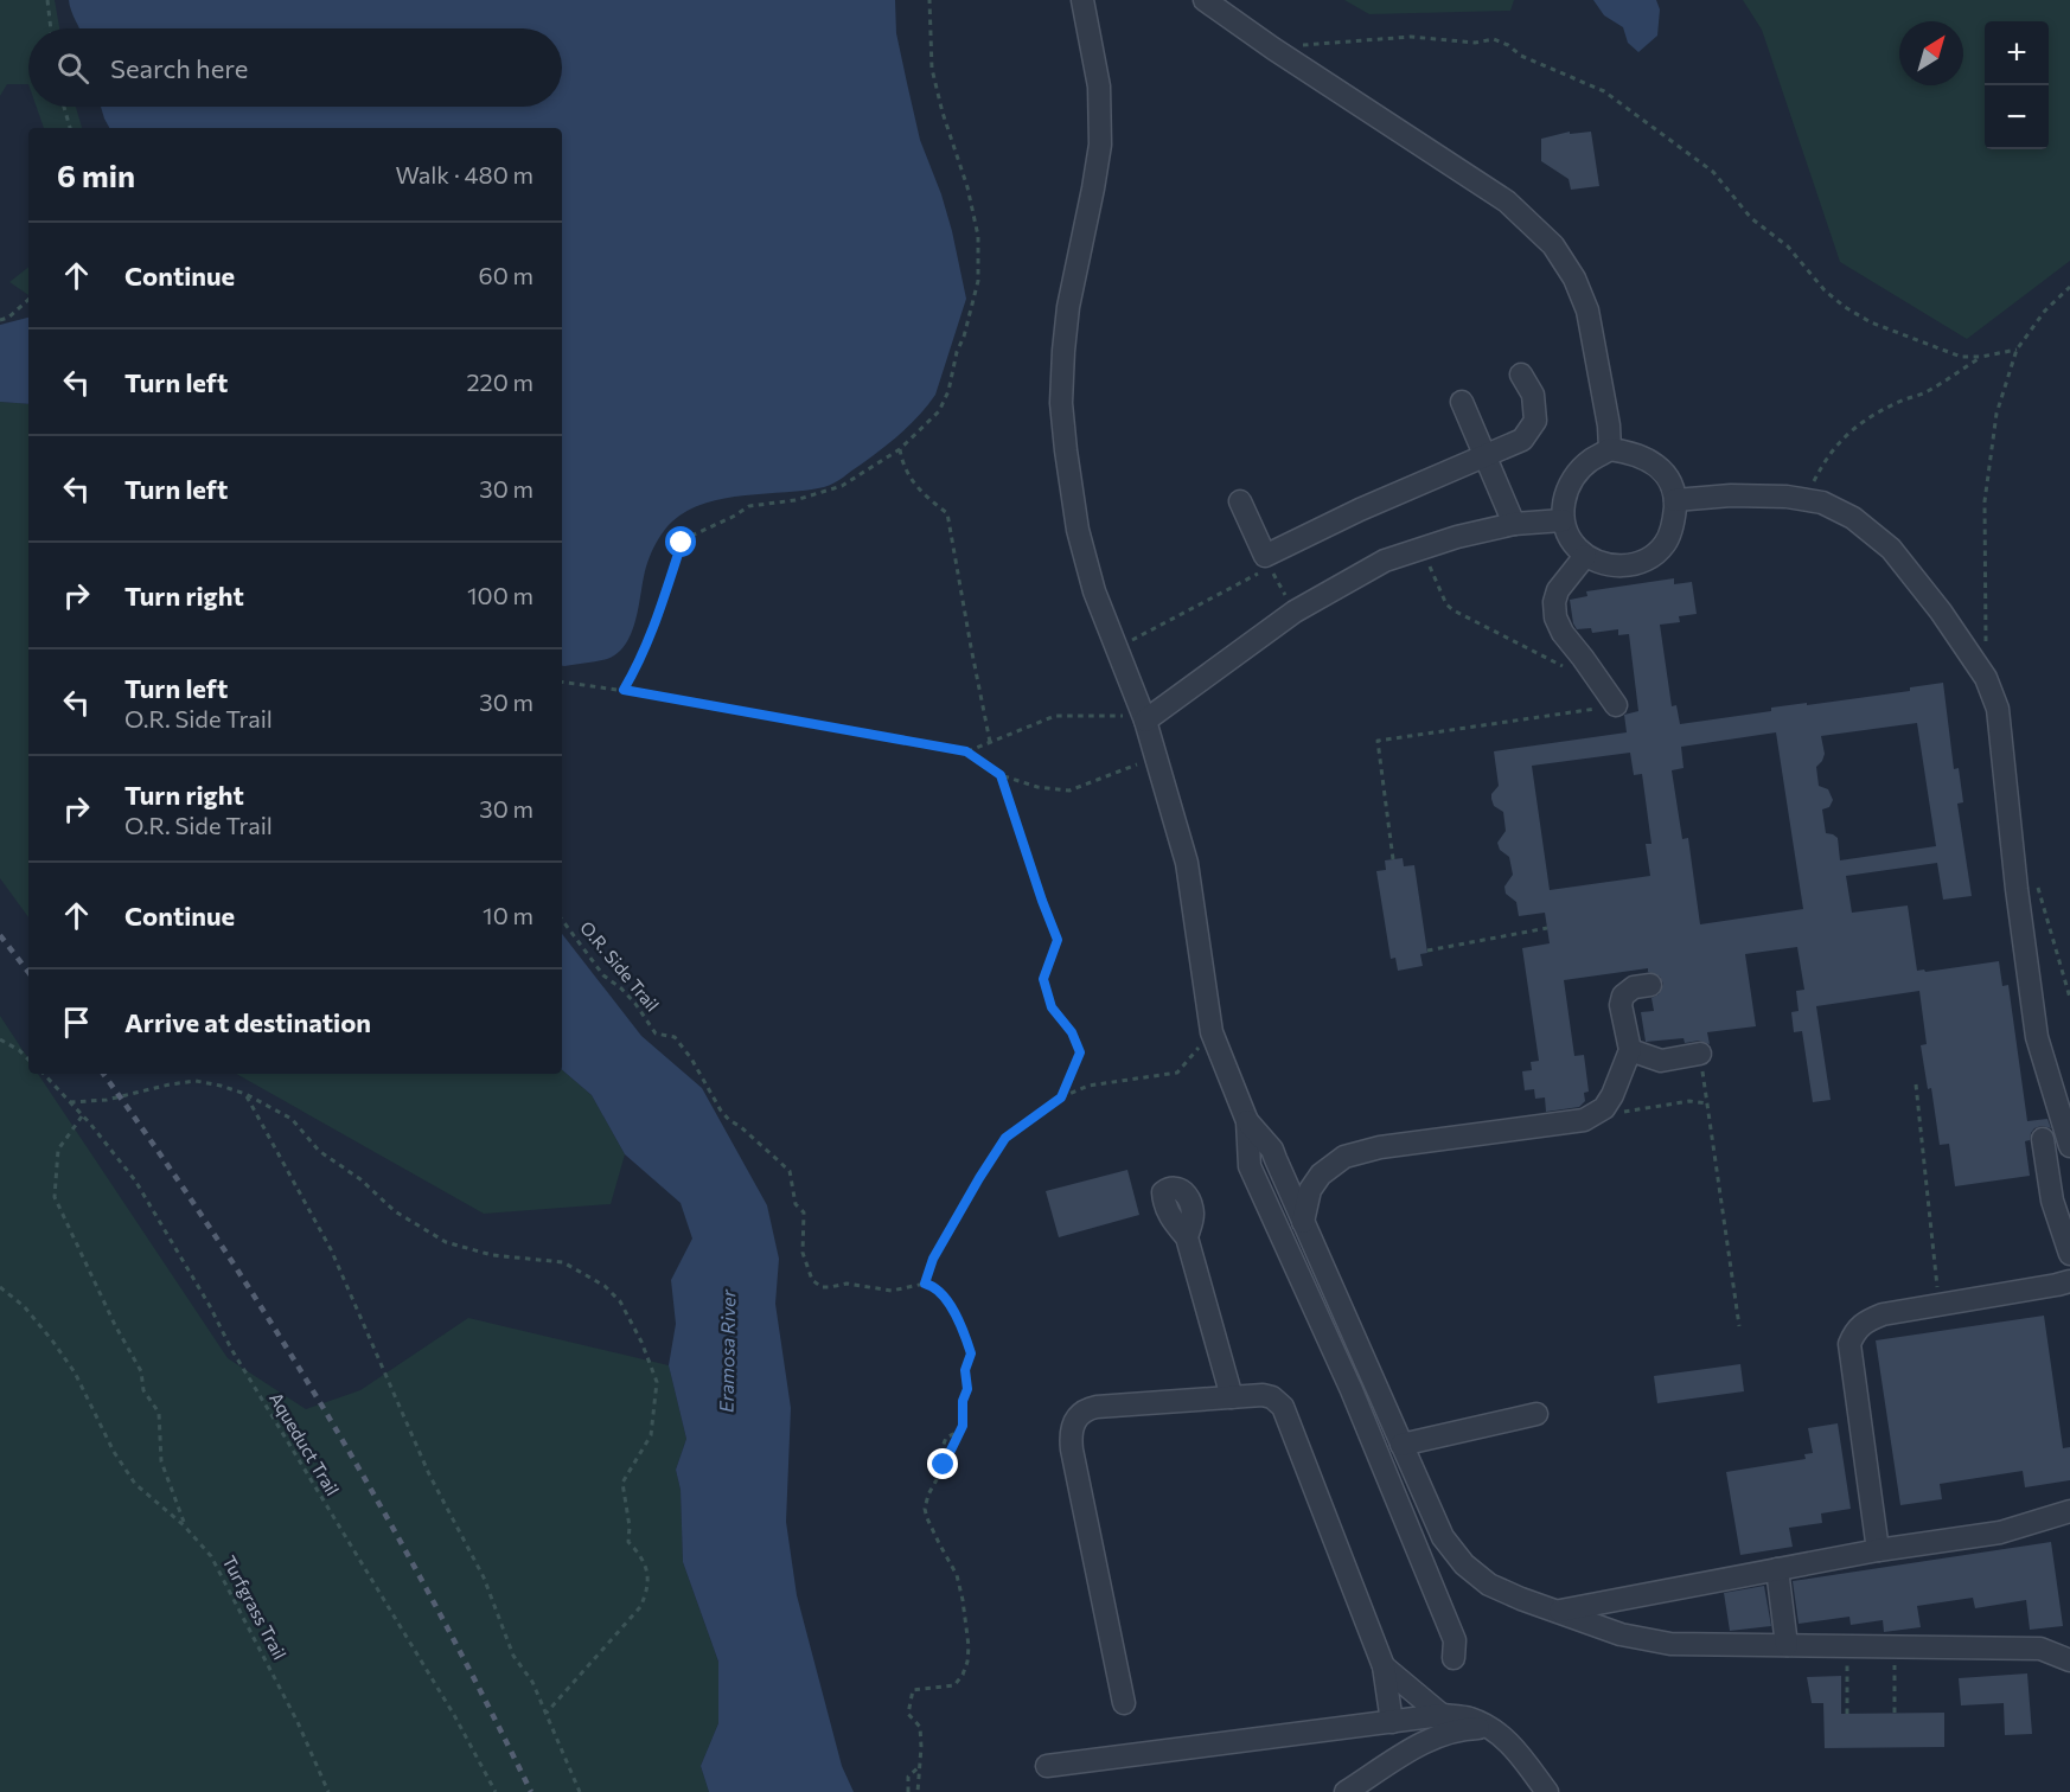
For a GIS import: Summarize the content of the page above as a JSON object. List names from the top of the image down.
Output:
{
  "streets": {
    "path": ["O.R. Side Trail", "Aqueduct Trail", "Turfgrass Trail"]
  },
  "water": ["Eramosa River"],
  "north": "top right",
  "page": {
    "map_buttons": ["+", "−"],
    "search": "Search here",
    "heading": ["6 min", "Walk · 480 m"],
    "list": [
      ["Continue", "60 m"],
      ["Turn left", "220 m"],
      ["Turn left", "30 m"],
      ["Turn right", "100 m"],
      ["Turn left", "O.R. Side Trail", "30 m"],
      ["Turn right", "O.R. Side Trail", "30 m"],
      ["Continue", "10 m"],
      "Arrive at destination"
    ]
  }
}
